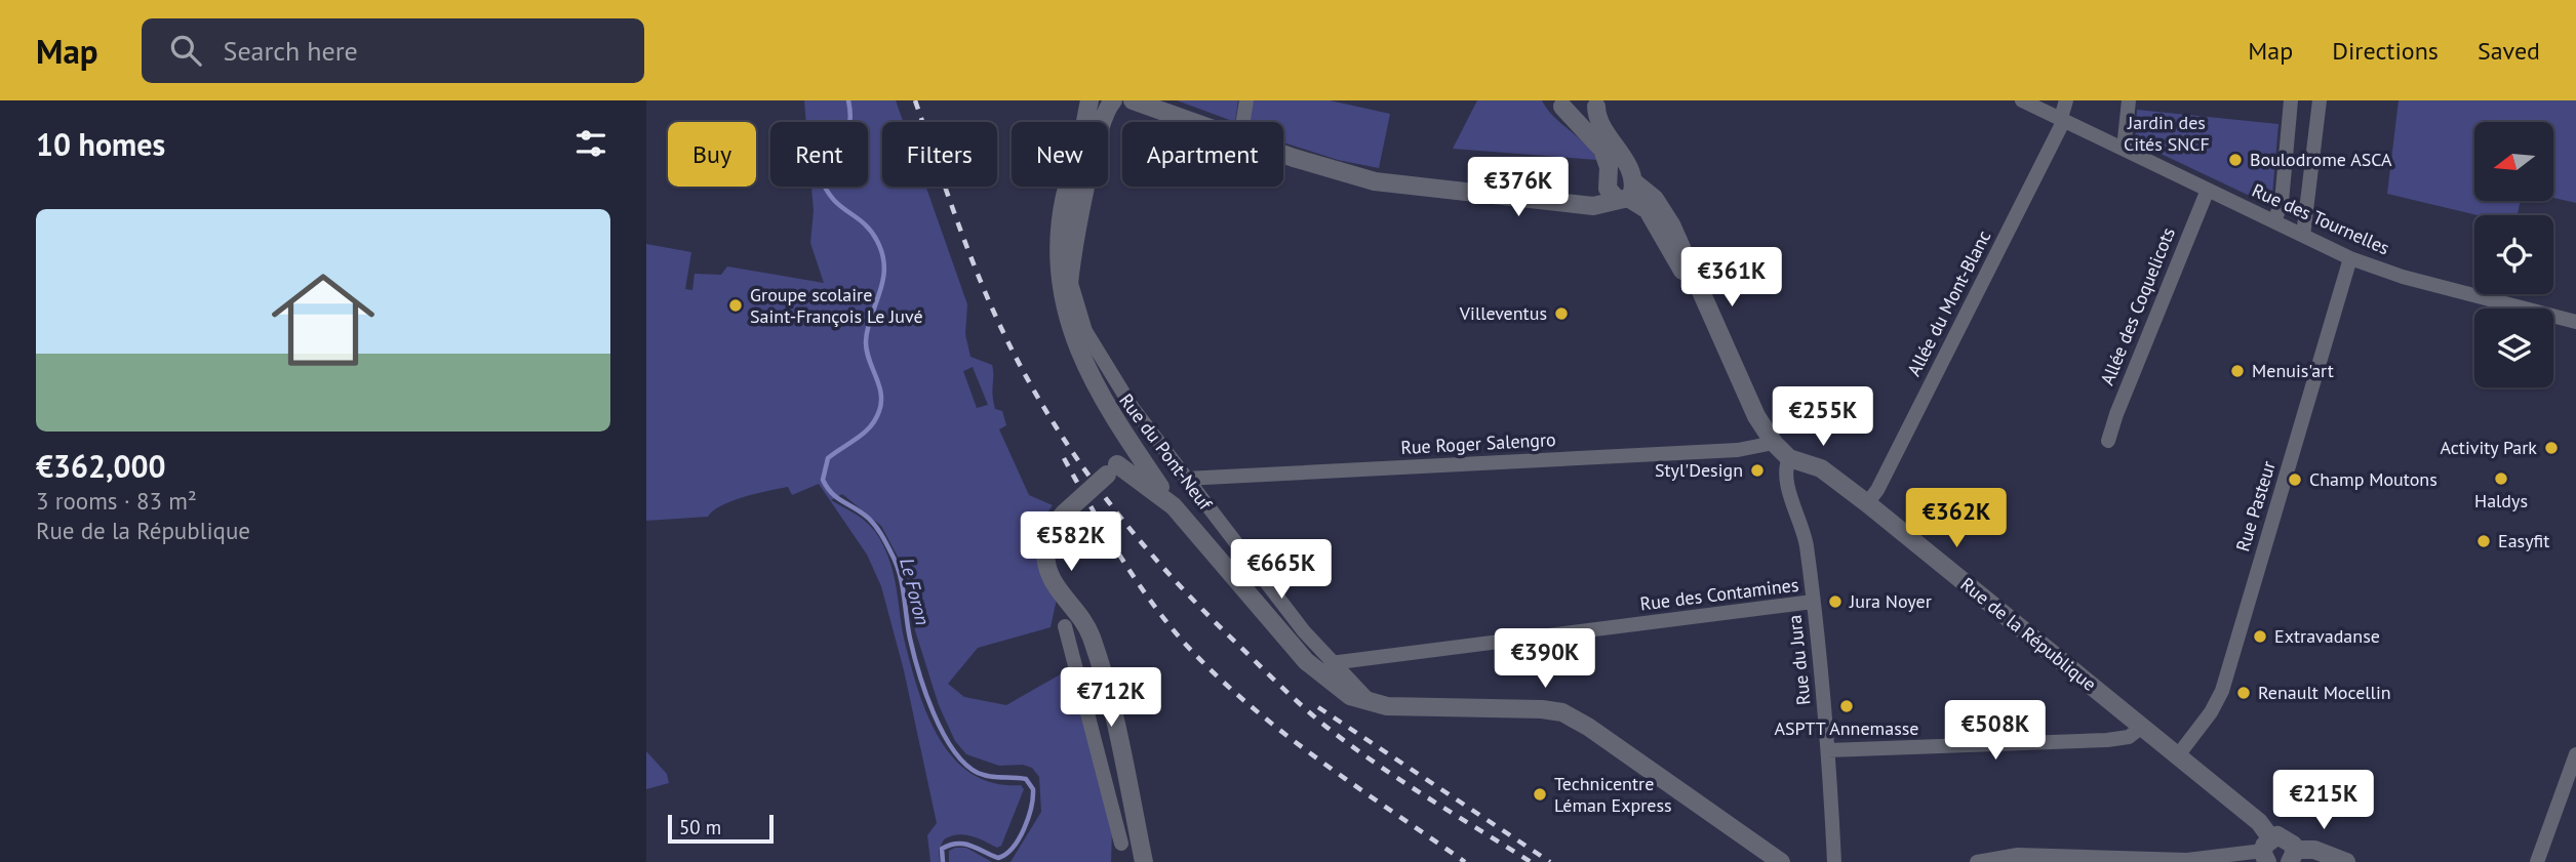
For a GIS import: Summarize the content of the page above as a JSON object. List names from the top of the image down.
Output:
{
  "streets": {
    "street": [
      "Rue des Tournelles",
      "Allée du Mont-Blanc",
      "Allée des Coquelicots",
      "Rue Roger Salengro",
      "Rue du Pont-Neuf",
      "Rue Pasteur",
      "Rue des Contamines",
      "Rue de la République",
      "Rue du Jura"
    ]
  },
  "crossings": [
    ["Rue des Tournelles", "Allée du Mont-Blanc"],
    ["Rue des Tournelles", "Allée des Coquelicots"],
    ["Rue des Tournelles", "Rue Pasteur"],
    ["Allée du Mont-Blanc", "Rue de la République"],
    ["Rue Roger Salengro", "Rue du Pont-Neuf"],
    ["Rue Roger Salengro", "Rue de la République"],
    ["Rue du Pont-Neuf", "Rue des Contamines"],
    ["Rue Pasteur", "Rue de la République"],
    ["Rue des Contamines", "Rue du Jura"],
    ["Rue de la République", "Rue du Jura"]
  ],
  "water": ["Le Foron"],
  "parks": ["Jardin des Cités SNCF"],
  "places": [
    "Boulodrome ASCA",
    "Groupe scolaire Saint-François Le Juvé",
    "Villeventus",
    "Menuis'art",
    "Activity Park",
    "Styl'Design",
    "Haldys",
    "Champ Moutons",
    "Easyfit",
    "Jura Noyer",
    "Extravadanse",
    "Renault Mocellin",
    "ASPTT Annemasse",
    "Technicentre Léman Express"
  ],
  "scale_bar": "50 m",
  "north": "left",
  "page": {
    "header": "Map",
    "search": "Search here",
    "nav": ["Map", "Directions", "Saved"],
    "heading": "10 homes",
    "chip": [
      "Buy",
      "Rent",
      "Filters",
      "New",
      "Apartment"
    ],
    "price": [
      "€376K",
      "€361K",
      "€255K",
      "€362K",
      "€582K",
      "€665K",
      "€390K",
      "€712K",
      "€508K",
      "€215K"
    ],
    "list": [
      {
        "name": "€362,000",
        "note": "3 rooms · 83 m² · Rue de la République"
      }
    ],
    "scale": "50 m"
  }
}
